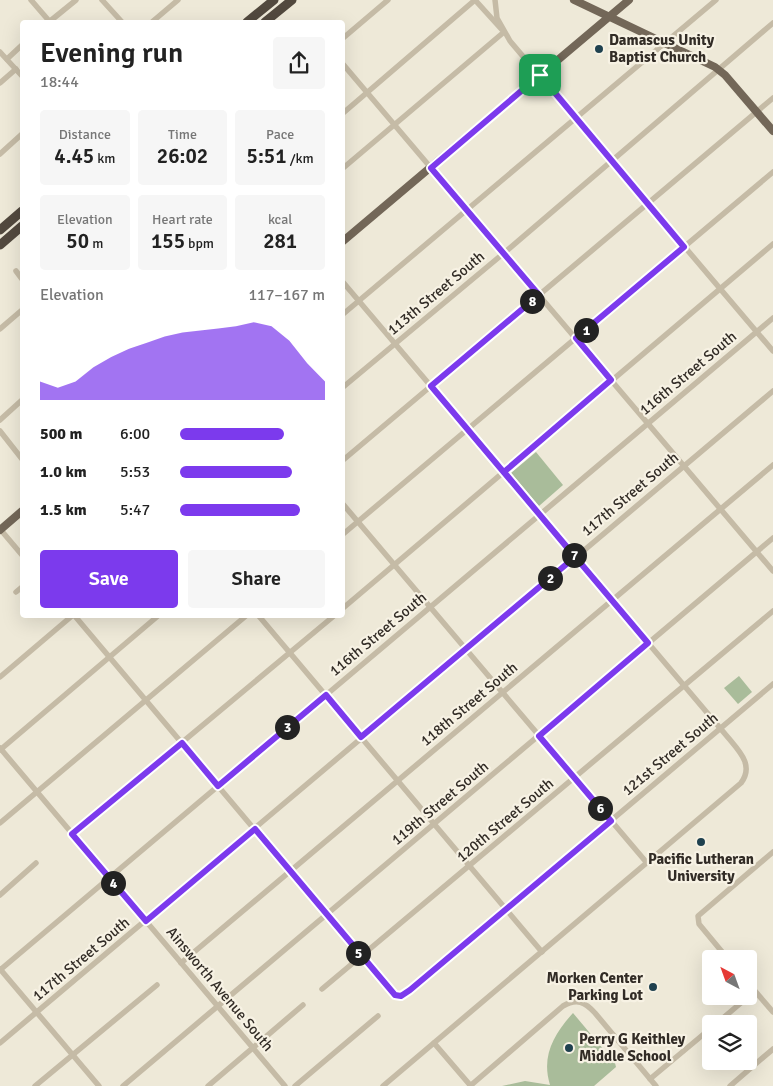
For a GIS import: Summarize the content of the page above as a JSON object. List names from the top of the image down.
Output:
{
  "streets": {
    "street": [
      "113th Street South",
      "116th Street South",
      "117th Street South",
      "118th Street South",
      "121st Street South",
      "119th Street South",
      "120th Street South",
      "Ainsworth Avenue South"
    ]
  },
  "crossings": [
    ["116th Street South", "Ainsworth Avenue South"],
    ["117th Street South", "Ainsworth Avenue South"],
    ["118th Street South", "Ainsworth Avenue South"],
    ["121st Street South", "120th Street South"],
    ["119th Street South", "Ainsworth Avenue South"]
  ],
  "places": [
    "Damascus Unity Baptist Church",
    "Pacific Lutheran University",
    "Morken Center Parking Lot",
    "Perry G Keithley Middle School"
  ],
  "north": "top left",
  "page": {
    "heading": ["Evening run", "18:44"],
    "stats": [
      ["Distance", "4.45 km"],
      ["Time", "26:02"],
      ["Pace", "5:51 /km"],
      ["Elevation", "50 m"],
      ["Heart rate", "155 bpm"],
      ["kcal", "281"]
    ],
    "chart": ["Elevation", "117–167 m"],
    "pins": [
      "8",
      "1",
      "7",
      "2",
      "3",
      "6",
      "4",
      "5"
    ],
    "list": [
      {
        "name": "500 m",
        "note": "6:00"
      },
      {
        "name": "1.0 km",
        "note": "5:53"
      },
      {
        "name": "1.5 km",
        "note": "5:47"
      }
    ],
    "buttons": ["Save", "Share"]
  }
}
